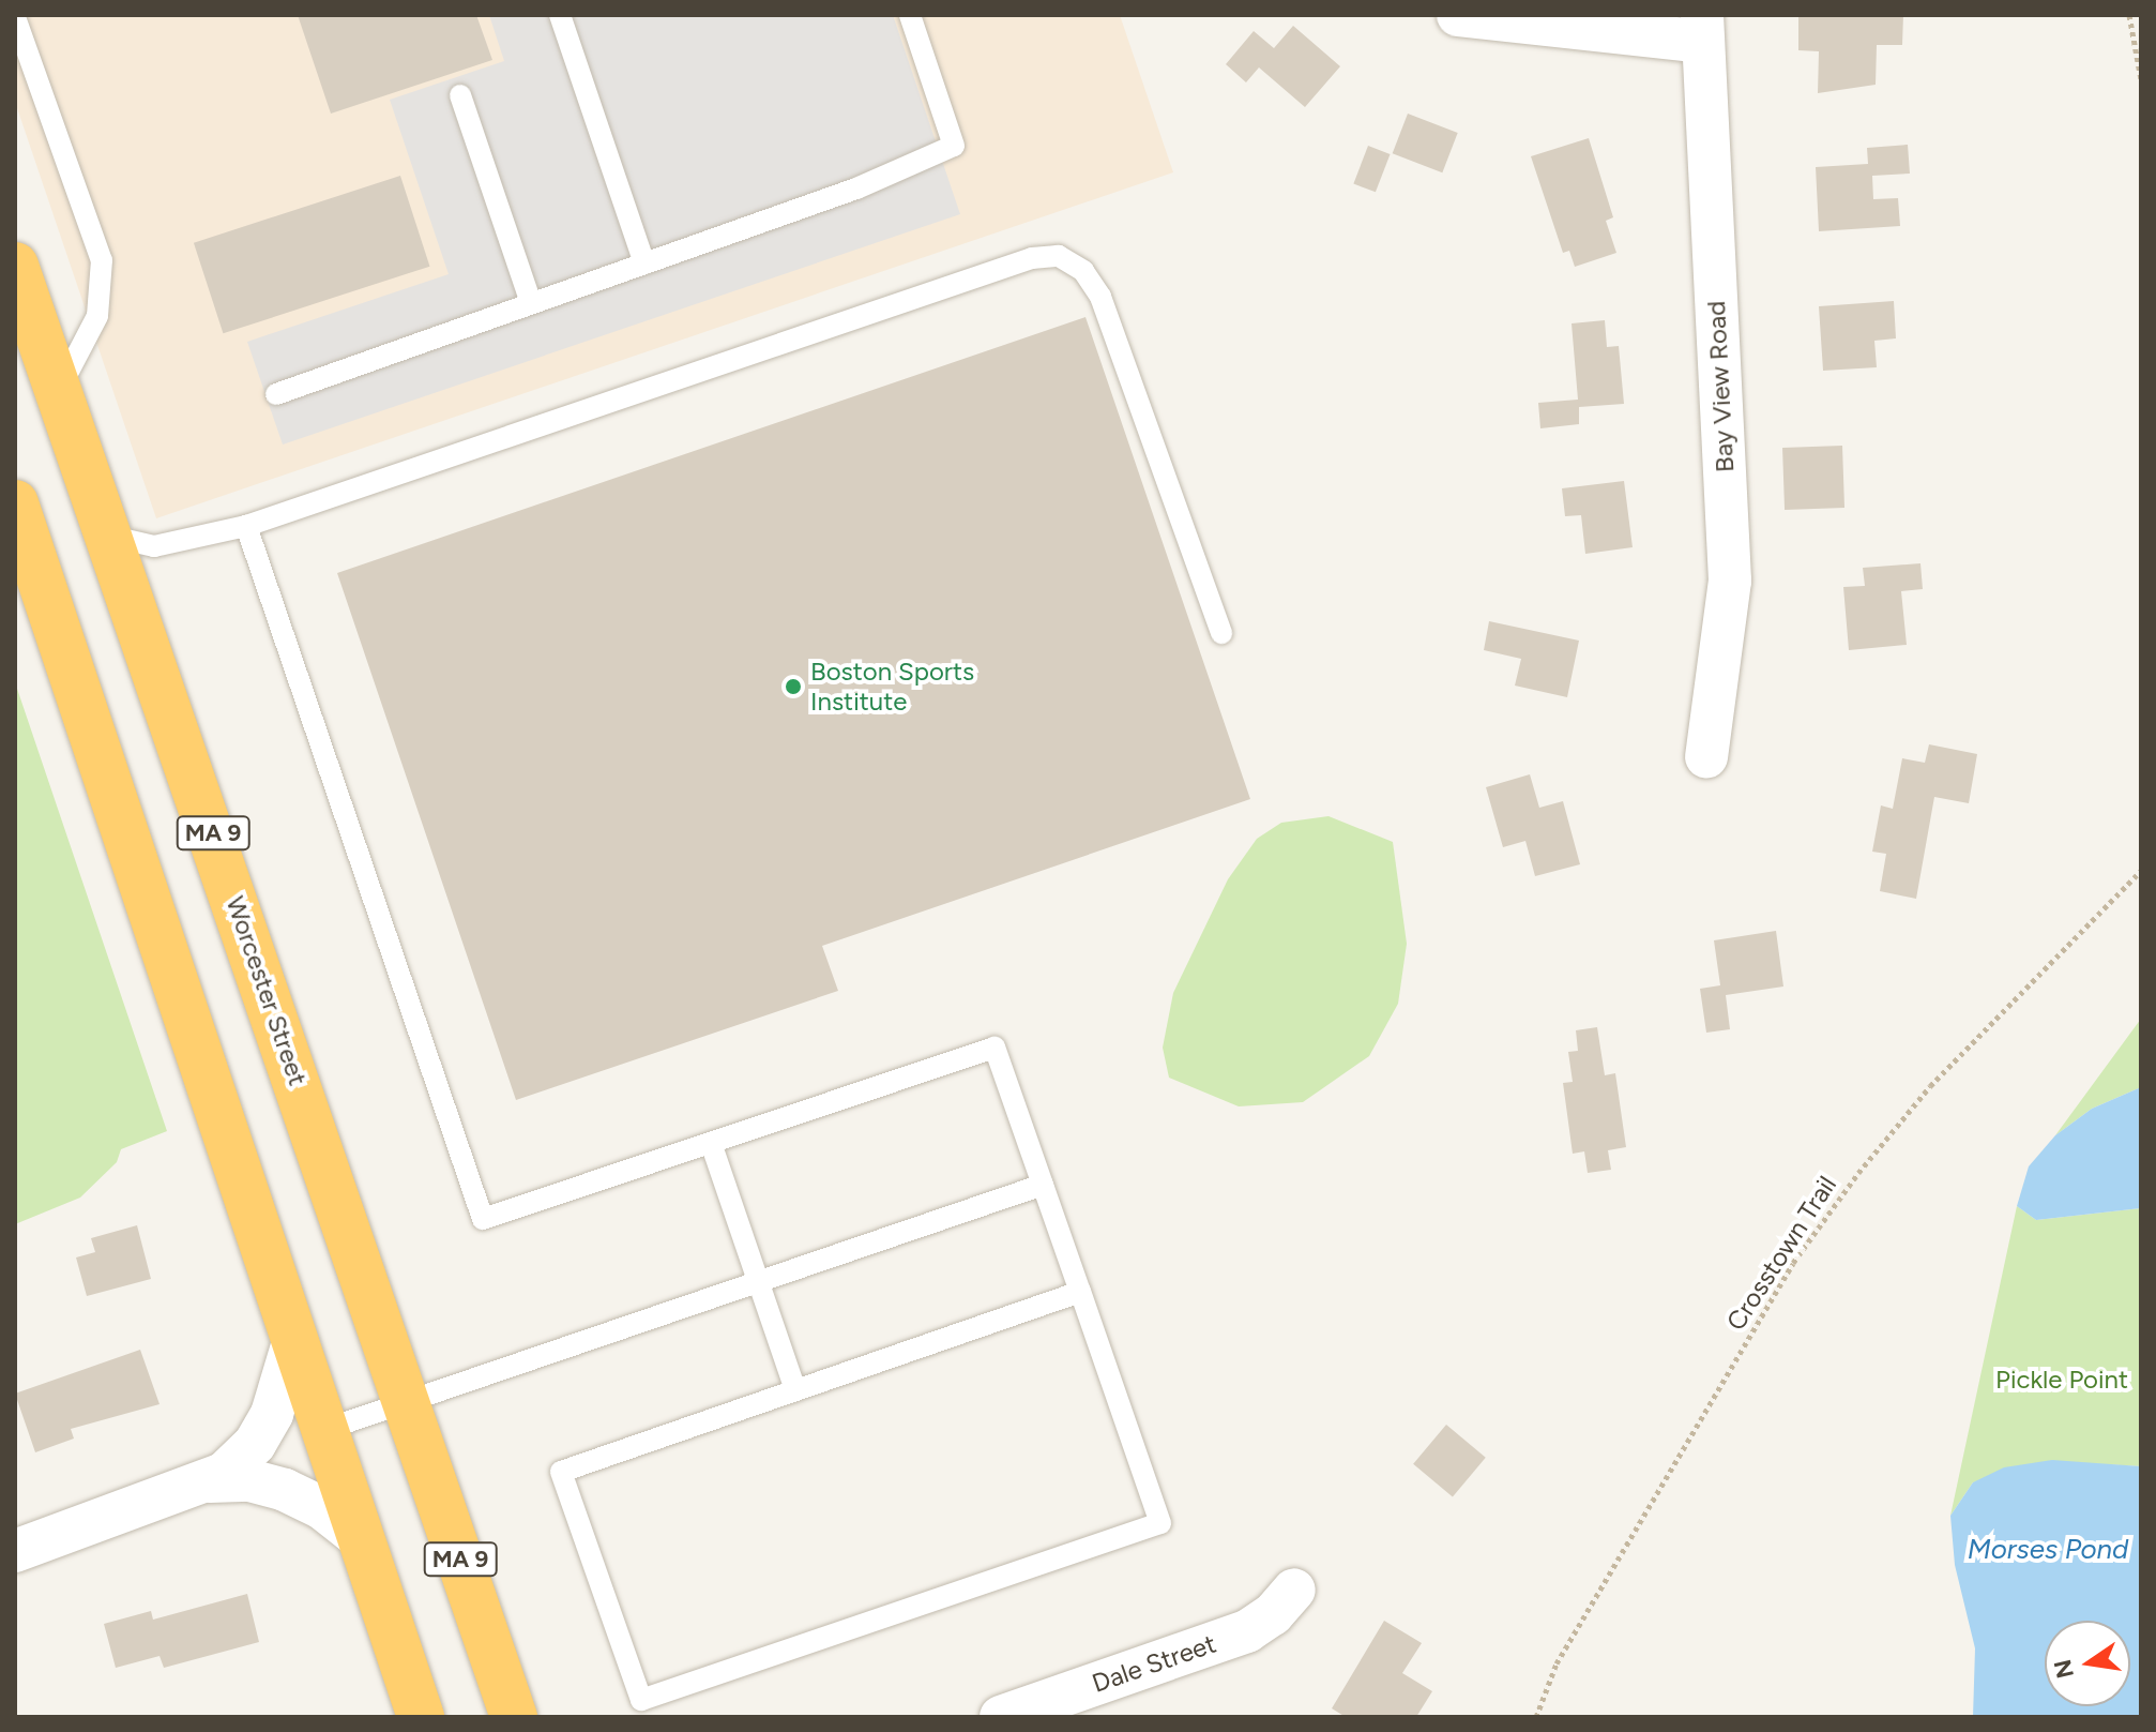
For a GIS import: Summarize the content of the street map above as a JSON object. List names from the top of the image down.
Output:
{
  "streets": {
    "highway": ["MA 9", "Worcester Street"],
    "street": ["Bay View Road", "Dale Street"],
    "path": ["Crosstown Trail"]
  },
  "water": ["Morses Pond"],
  "parks": ["Pickle Point"],
  "places": ["Boston Sports Institute"],
  "north": "left"
}
